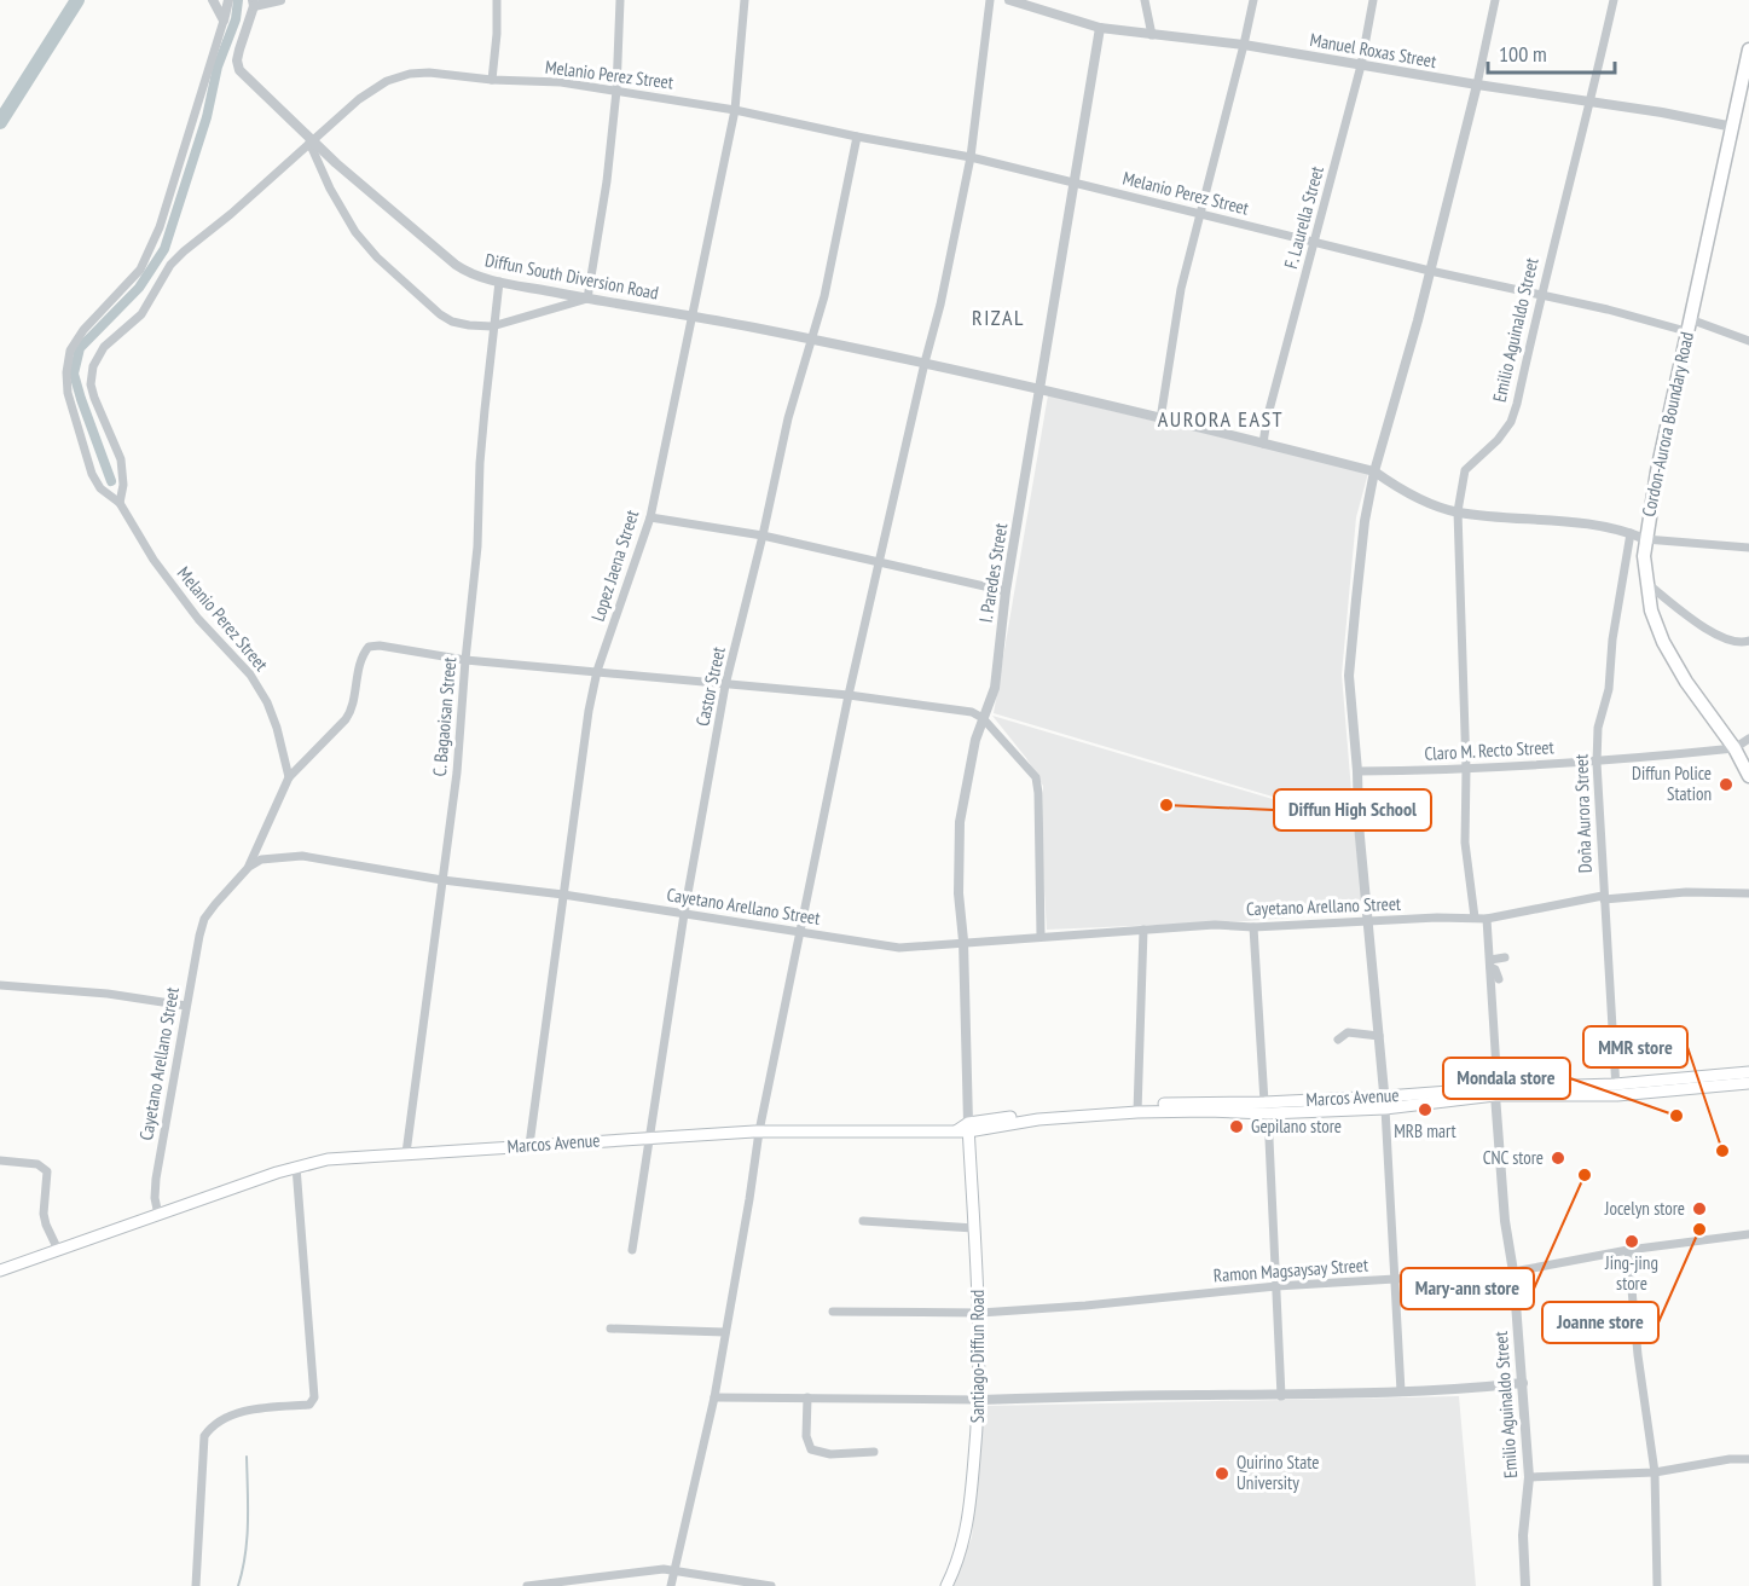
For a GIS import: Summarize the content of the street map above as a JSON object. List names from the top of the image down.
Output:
{
  "streets": {
    "main road": ["Cordon-Aurora Boundary Road", "Marcos Avenue", "Santiago-Diffun Road"],
    "street": [
      "Manuel Roxas Street",
      "Melanio Perez Street",
      "F. Laurella Street",
      "Diffun South Diversion Road",
      "Emilio Aguinaldo Street",
      "Lopez Jaena Street",
      "I. Paredes Street",
      "Castor Street",
      "C. Bagaoisan Street",
      "Claro M. Recto Street",
      "Doña Aurora Street",
      "Cayetano Arellano Street",
      "Ramon Magsaysay Street"
    ]
  },
  "crossings": [
    ["Manuel Roxas Street", "F. Laurella Street"],
    ["Manuel Roxas Street", "Emilio Aguinaldo Street"],
    ["Manuel Roxas Street", "Cordon-Aurora Boundary Road"],
    ["Manuel Roxas Street", "I. Paredes Street"],
    ["Melanio Perez Street", "F. Laurella Street"],
    ["Melanio Perez Street", "Diffun South Diversion Road"],
    ["Melanio Perez Street", "Emilio Aguinaldo Street"],
    ["Melanio Perez Street", "Cordon-Aurora Boundary Road"],
    ["Melanio Perez Street", "Lopez Jaena Street"],
    ["Melanio Perez Street", "I. Paredes Street"],
    ["Melanio Perez Street", "Castor Street"],
    ["F. Laurella Street", "Diffun South Diversion Road"],
    ["Diffun South Diversion Road", "Lopez Jaena Street"],
    ["Diffun South Diversion Road", "I. Paredes Street"],
    ["Diffun South Diversion Road", "Castor Street"],
    ["Diffun South Diversion Road", "C. Bagaoisan Street"],
    ["Emilio Aguinaldo Street", "Claro M. Recto Street"],
    ["Emilio Aguinaldo Street", "Cayetano Arellano Street"],
    ["Emilio Aguinaldo Street", "Marcos Avenue"],
    ["Emilio Aguinaldo Street", "Ramon Magsaysay Street"],
    ["Cordon-Aurora Boundary Road", "Claro M. Recto Street"],
    ["Lopez Jaena Street", "Cayetano Arellano Street"],
    ["Lopez Jaena Street", "Marcos Avenue"],
    ["I. Paredes Street", "Cayetano Arellano Street"],
    ["I. Paredes Street", "Marcos Avenue"],
    ["I. Paredes Street", "Santiago-Diffun Road"],
    ["Castor Street", "Cayetano Arellano Street"],
    ["Castor Street", "Marcos Avenue"],
    ["C. Bagaoisan Street", "Cayetano Arellano Street"],
    ["C. Bagaoisan Street", "Marcos Avenue"],
    ["Claro M. Recto Street", "Doña Aurora Street"],
    ["Doña Aurora Street", "Cayetano Arellano Street"],
    ["Doña Aurora Street", "Marcos Avenue"],
    ["Cayetano Arellano Street", "Marcos Avenue"],
    ["Marcos Avenue", "Santiago-Diffun Road"],
    ["Ramon Magsaysay Street", "Santiago-Diffun Road"]
  ],
  "districts": ["RIZAL", "AURORA EAST"],
  "places": [
    "Diffun Police Station",
    "Diffun High School",
    "MRB mart",
    "Mondala store",
    "Gepilano store",
    "MMR store",
    "CNC store",
    "Mary-ann store",
    "Jocelyn store",
    "Joanne store",
    "Jing-jing store",
    "Quirino State University"
  ],
  "scale_bar": "100 m"
}
